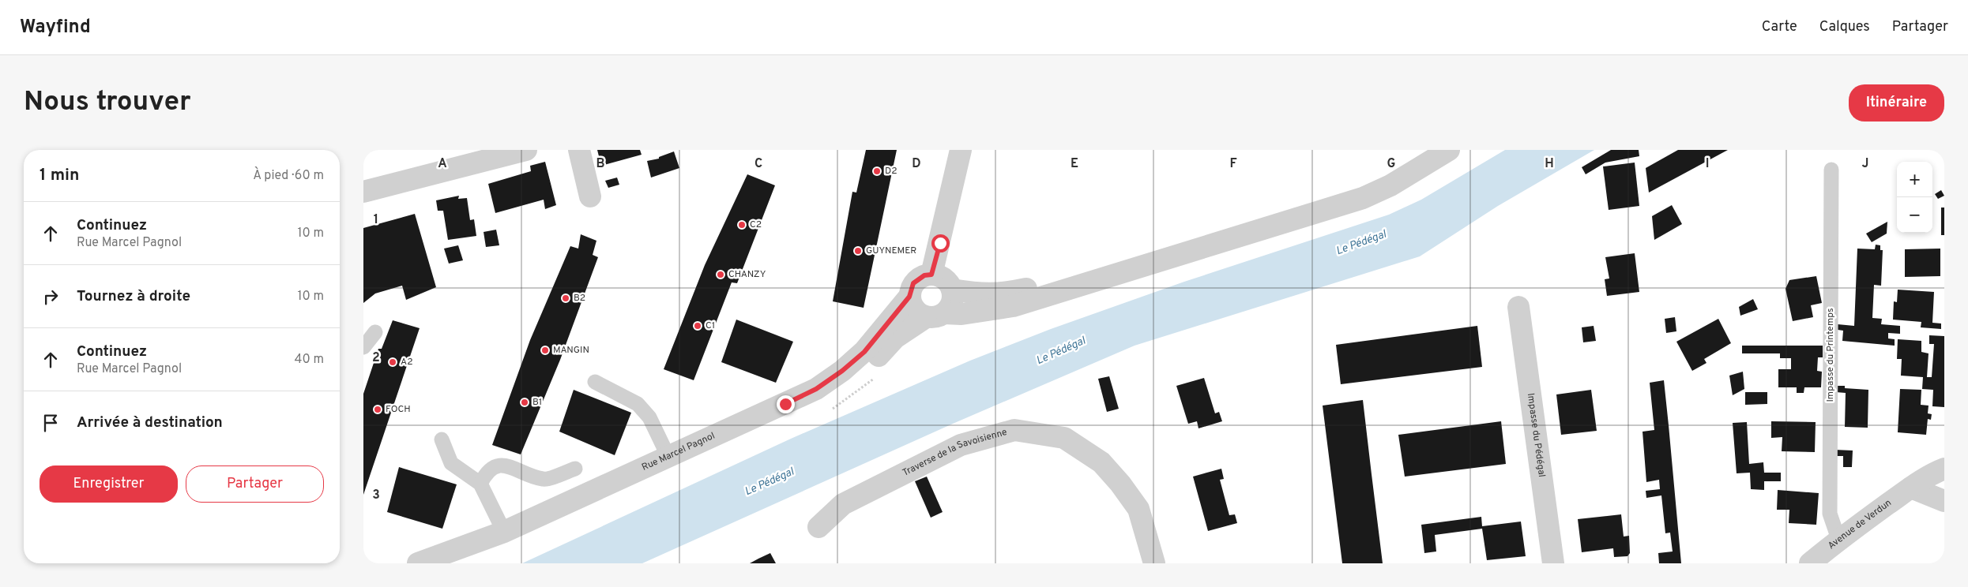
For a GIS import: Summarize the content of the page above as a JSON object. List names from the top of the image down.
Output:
{
  "streets": {
    "street": [
      "Impasse du Pédégal",
      "Rue Marcel Pagnol",
      "Traverse de la Savoisienne",
      "Avenue de Verdun"
    ],
    "lane": ["Impasse du Printemps"]
  },
  "crossings": [
    ["Impasse du Printemps", "Avenue de Verdun"]
  ],
  "water": ["Le Pédégal"],
  "places": [
    "D2",
    "C2",
    "GUYNEMER",
    "CHANZY",
    "B2",
    "C1",
    "MANGIN",
    "A2",
    "B1",
    "FOCH"
  ],
  "page": {
    "header": "Wayfind",
    "nav": ["Carte", "Calques", "Partager"],
    "buttons": [
      "Itinéraire",
      ["Enregistrer", "Partager"]
    ],
    "title": "Nous trouver",
    "heading": ["1 min", "À pied · 60 m"],
    "map_buttons": ["+", "−"],
    "list": [
      ["Continuez", "Rue Marcel Pagnol", "10 m"],
      ["Tournez à droite", "10 m"],
      ["Continuez", "Rue Marcel Pagnol", "40 m"],
      "Arrivée à destination"
    ]
  },
  "grid": {
    "columns": [
      "A",
      "B",
      "C",
      "D",
      "E",
      "F",
      "G",
      "H",
      "I",
      "J"
    ],
    "rows": ["1", "2", "3"]
  }
}
